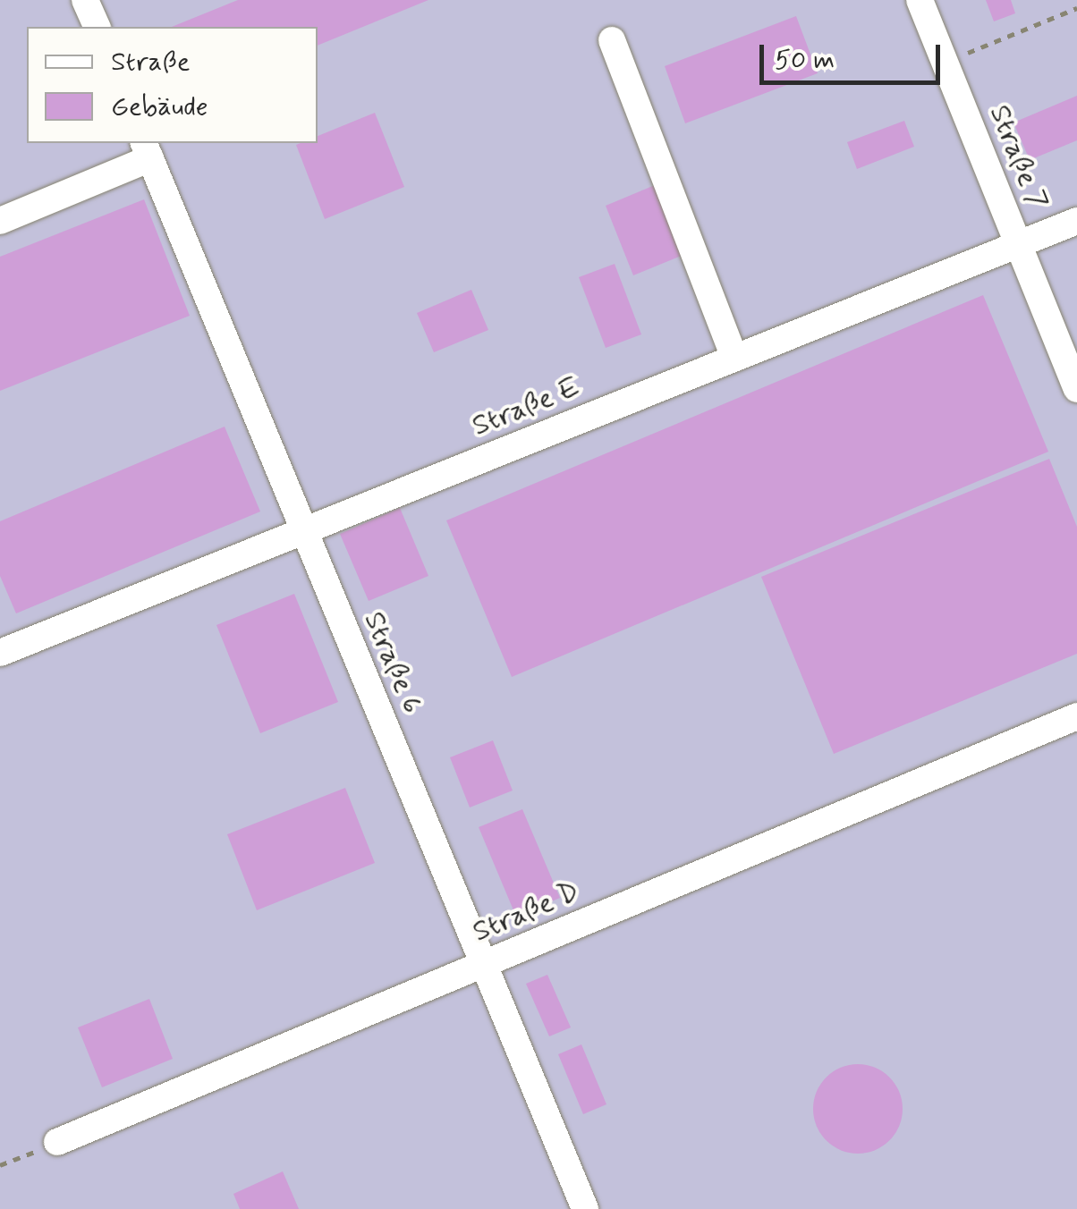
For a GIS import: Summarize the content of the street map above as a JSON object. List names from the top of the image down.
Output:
{
  "streets": {
    "lane": [
      "Straße 7",
      "Straße E",
      "Straße 6",
      "Straße D"
    ]
  },
  "crossings": [
    ["Straße 7", "Straße E"],
    ["Straße E", "Straße 6"],
    ["Straße 6", "Straße D"]
  ],
  "legend": ["Straße", "Gebäude"],
  "scale_bar": "50 m"
}
